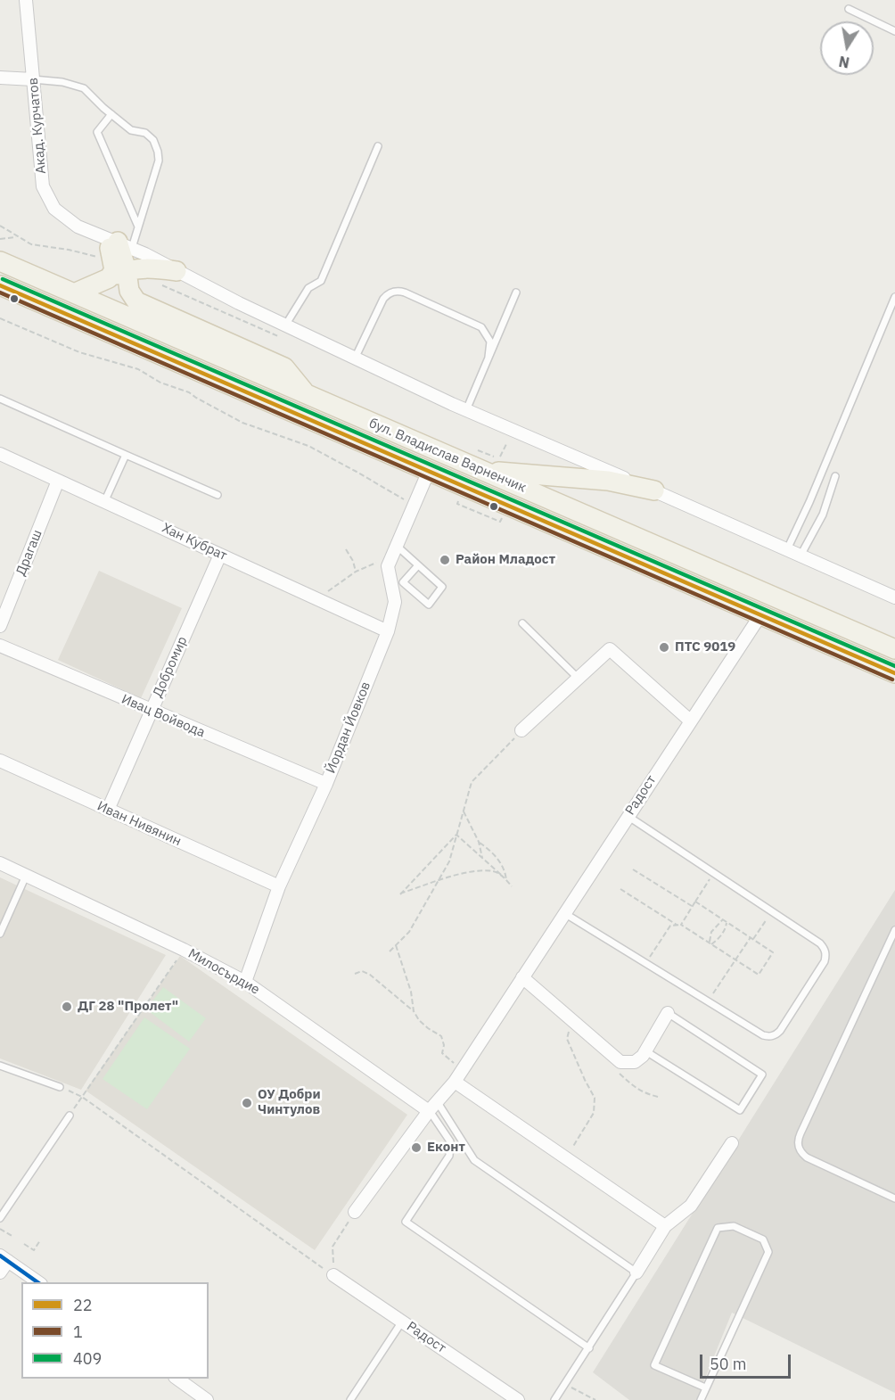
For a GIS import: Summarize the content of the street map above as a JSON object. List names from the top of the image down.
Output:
{
  "streets": {
    "main road": ["бул. Владислав Варненчик"],
    "street": [
      "Акад. Курчатов",
      "Хан Кубрат",
      "Драгаш",
      "Добромир",
      "Ивац Войвода",
      "Йордан Йовков",
      "Радост",
      "Иван Нивянин",
      "Милосърдие"
    ]
  },
  "crossings": [
    ["бул. Владислав Варненчик", "Йордан Йовков"],
    ["бул. Владислав Варненчик", "Радост"],
    ["Хан Кубрат", "Драгаш"],
    ["Хан Кубрат", "Добромир"],
    ["Хан Кубрат", "Йордан Йовков"],
    ["Добромир", "Ивац Войвода"],
    ["Добромир", "Иван Нивянин"],
    ["Ивац Войвода", "Йордан Йовков"],
    ["Йордан Йовков", "Иван Нивянин"],
    ["Йордан Йовков", "Милосърдие"],
    ["Радост", "Милосърдие"]
  ],
  "places": [
    "Район Младост",
    "ПТС 9019",
    "ДГ 28 \"Пролет\"",
    "ОУ Добри Чинтулов",
    "Еконт"
  ],
  "lines": ["transit line 409", "transit line 22", "transit line 1"],
  "legend": ["22", "1", "409"],
  "scale_bar": "50 m",
  "north": "bottom"
}
